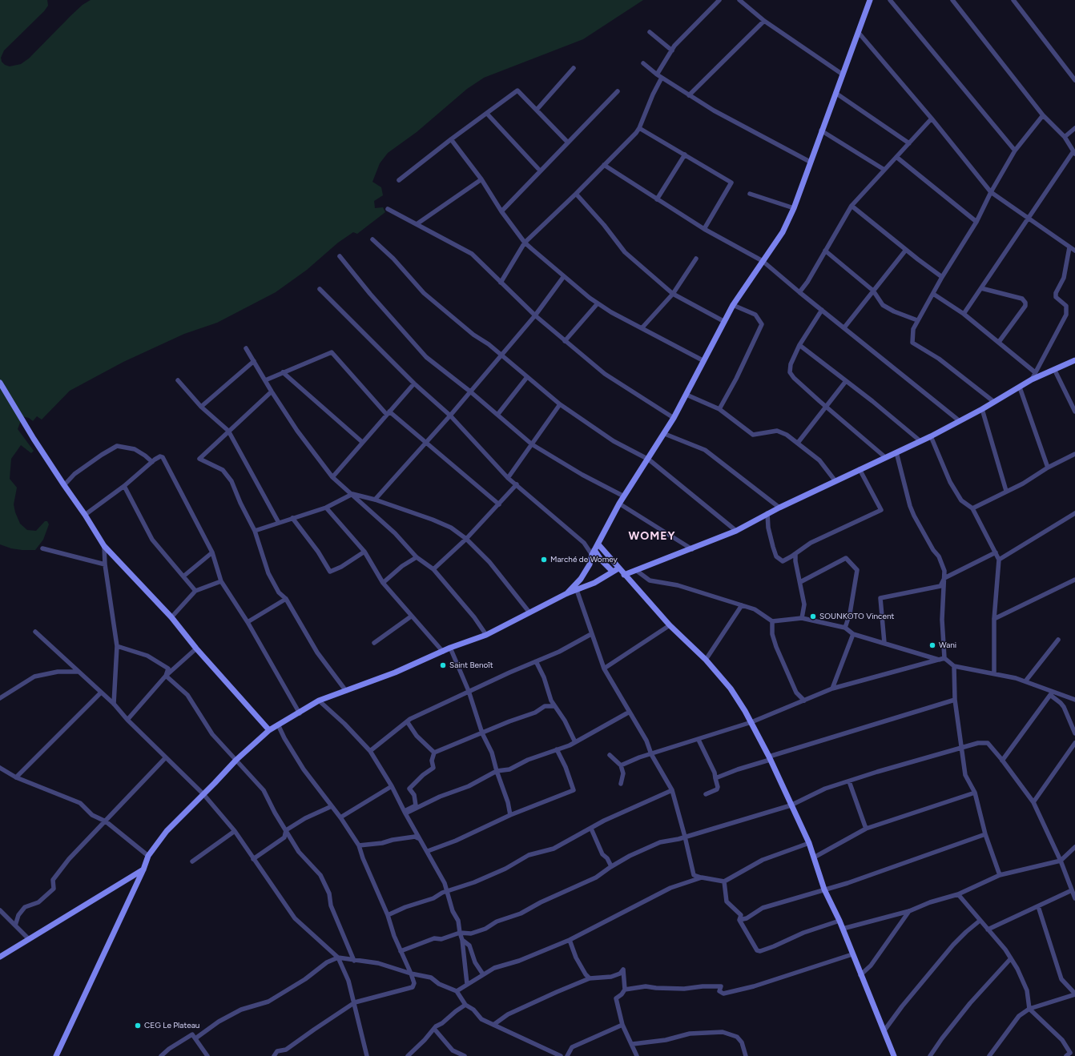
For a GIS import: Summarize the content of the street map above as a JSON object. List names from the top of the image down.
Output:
{
  "districts": ["WOMEY"],
  "places": [
    "Marché de Womey",
    "SOUNKOTO Vincent",
    "Wani",
    "Saint Benoît",
    "CEG Le Plateau"
  ]
}
